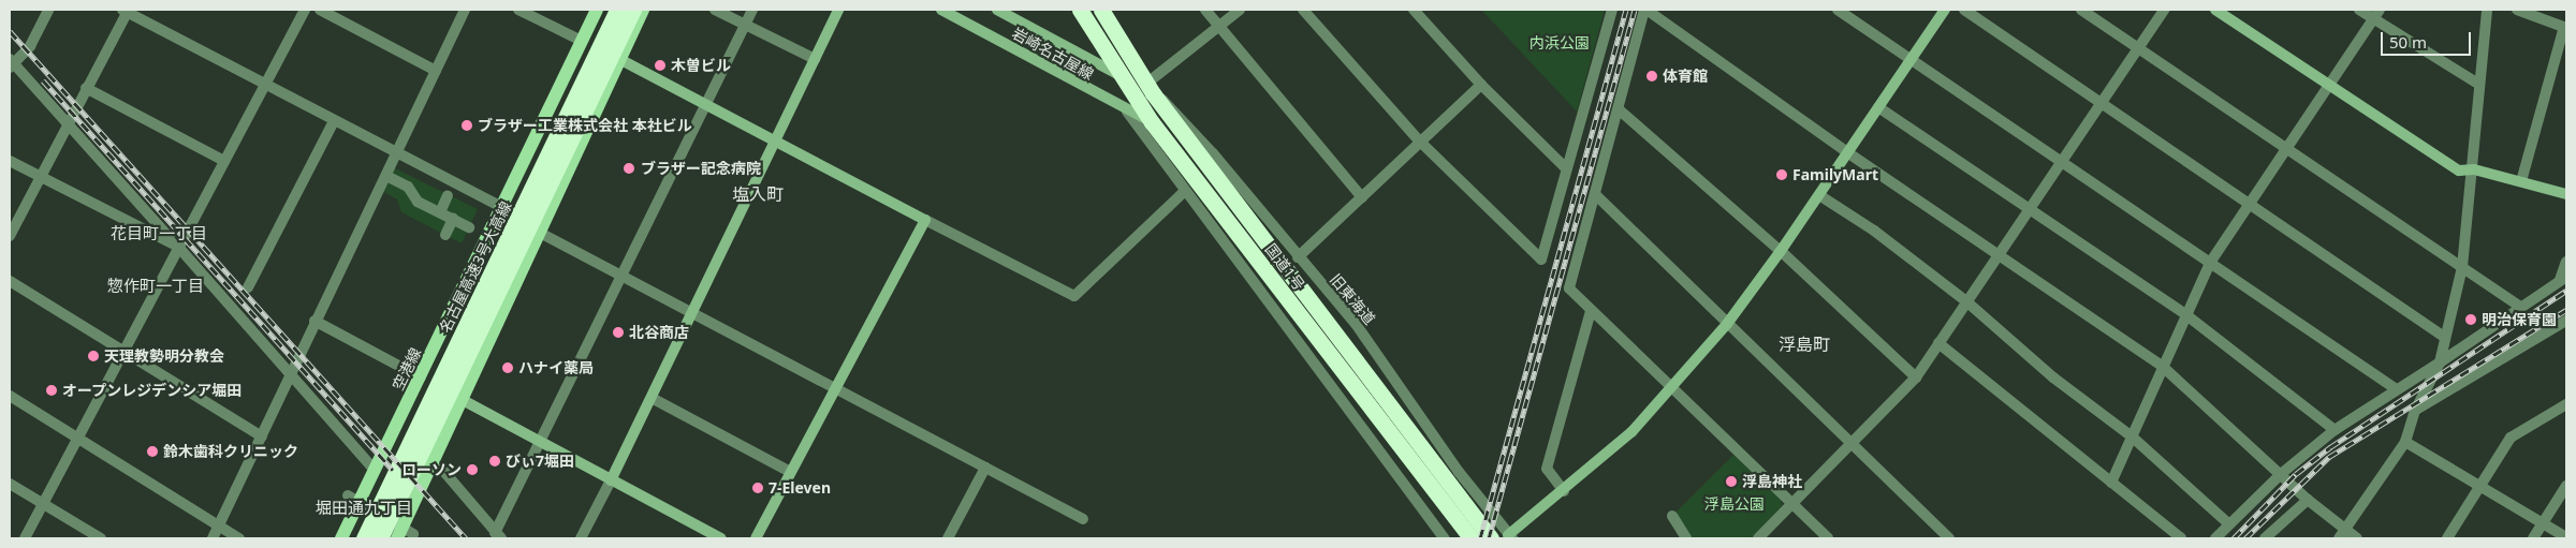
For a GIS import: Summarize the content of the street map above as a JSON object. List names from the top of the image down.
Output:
{
  "streets": {
    "highway": ["名古屋高速3号大高線", "国道1号"],
    "main road": ["空港線"],
    "street": ["岩崎名古屋線", "旧東海道"]
  },
  "crossings": [
    ["岩崎名古屋線", "国道1号"],
    ["岩崎名古屋線", "旧東海道"],
    ["国道1号", "旧東海道"]
  ],
  "districts": [
    "塩入町",
    "花目町一丁目",
    "惣作町一丁目",
    "浮島町",
    "堀田通九丁目"
  ],
  "parks": ["内浜公園", "浮島公園"],
  "places": [
    "木曽ビル",
    "体育館",
    "ブラザー工業株式会社 本社ビル",
    "ブラザー記念病院",
    "FamilyMart",
    "明治保育園",
    "北谷商店",
    "天理教勢明分教会",
    "ハナイ薬局",
    "オープンレジデンシア堀田",
    "鈴木歯科クリニック",
    "びぃ7堀田",
    "ローソン",
    "浮島神社",
    "7-Eleven"
  ],
  "scale_bar": "50 m"
}
